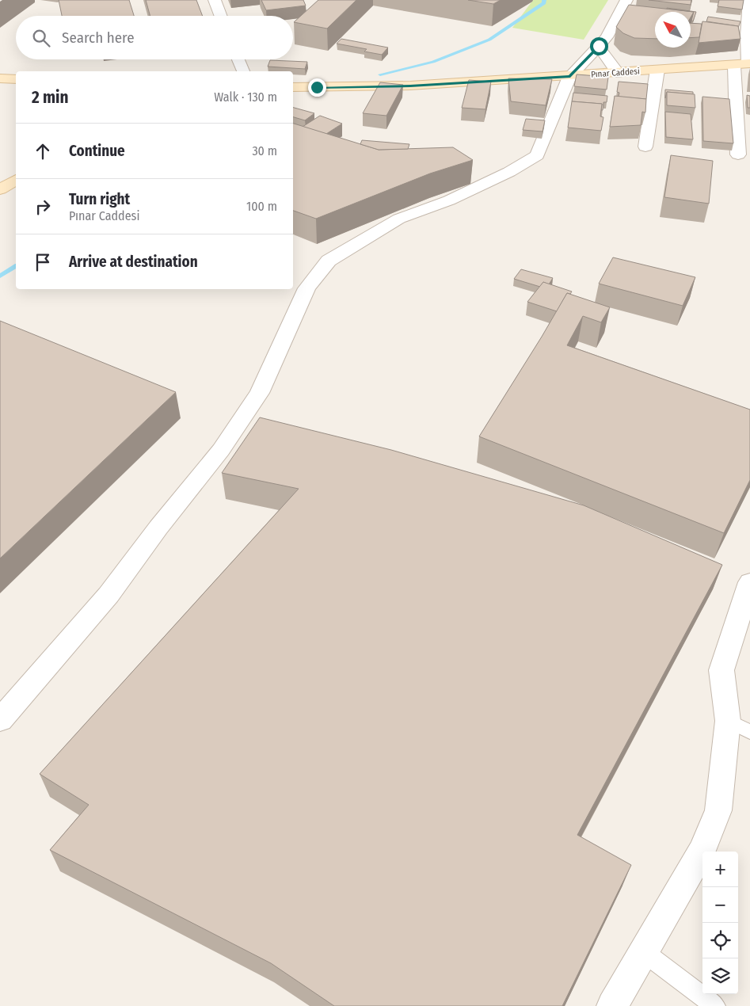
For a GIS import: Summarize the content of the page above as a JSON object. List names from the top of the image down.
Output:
{
  "streets": {
    "main road": ["Pınar Caddesi"]
  },
  "north": "top left",
  "page": {
    "search": "Search here",
    "heading": ["2 min", "Walk · 130 m"],
    "list": [
      ["Continue", "30 m"],
      ["Turn right", "Pınar Caddesi", "100 m"],
      "Arrive at destination"
    ],
    "map_buttons": ["+", "−"]
  }
}
